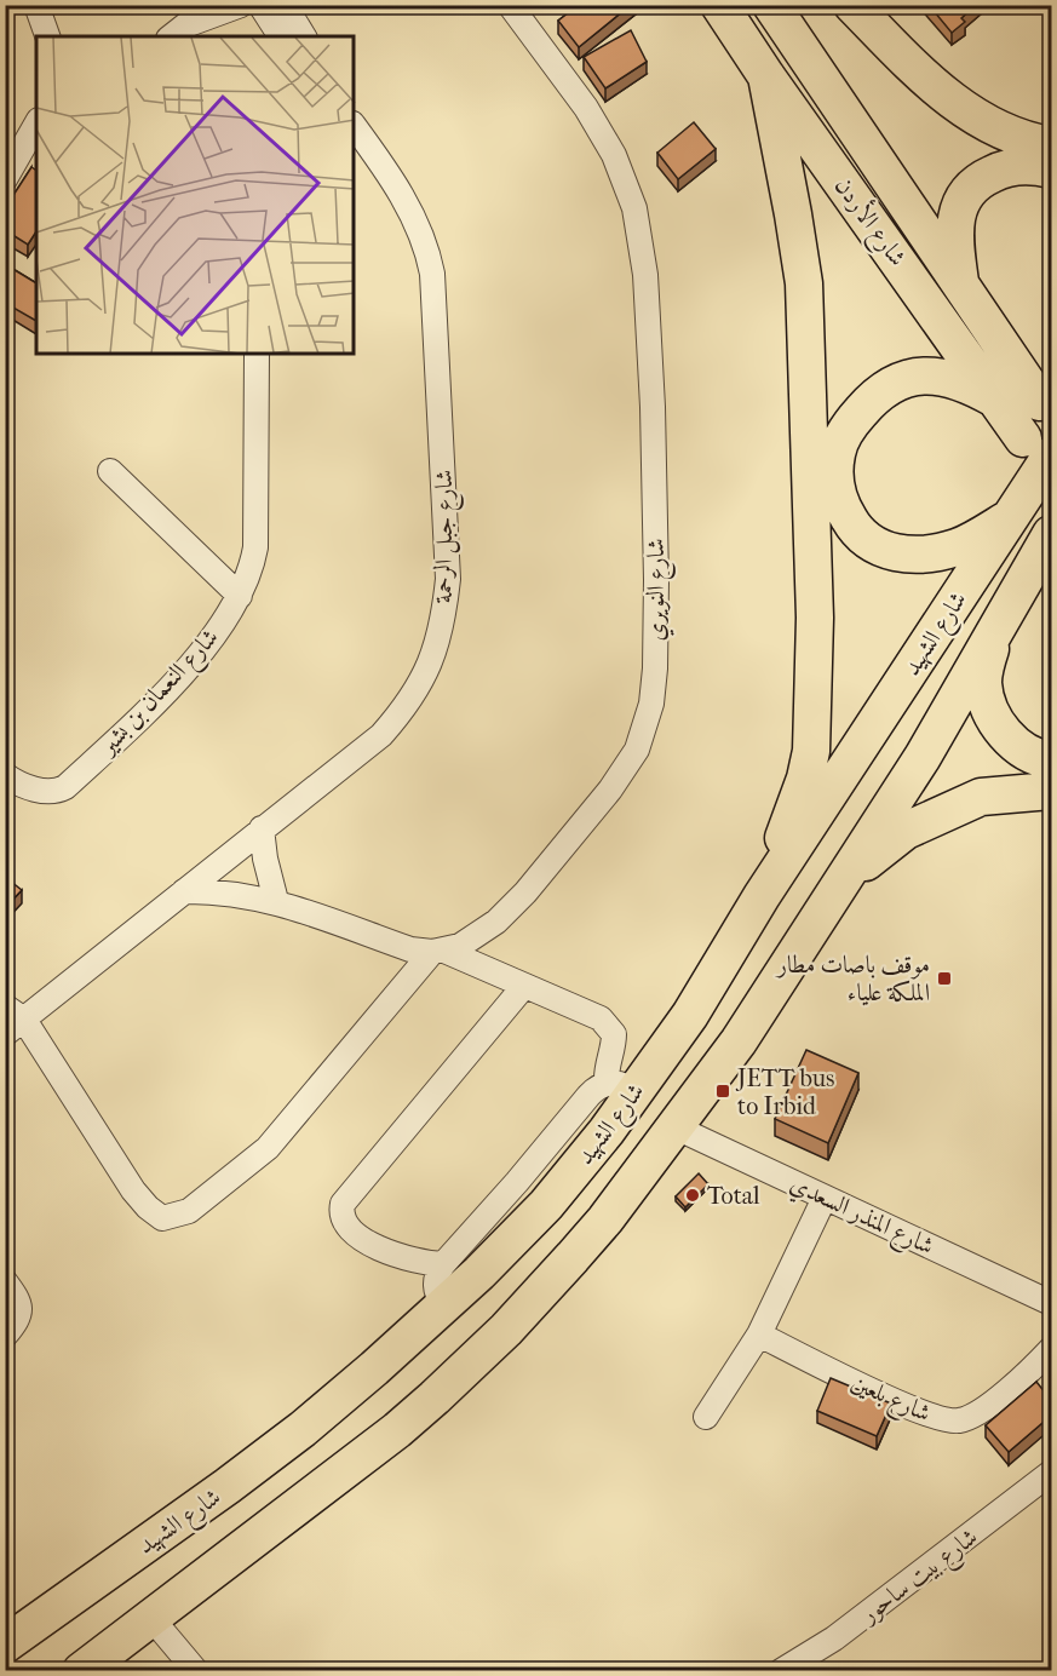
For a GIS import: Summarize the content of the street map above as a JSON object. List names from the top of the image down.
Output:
{
  "streets": {
    "highway": ["شارع الأردن", "شارع الشهيد"],
    "street": [
      "شارع جبل الرحمة",
      "شارع النويري",
      "شارع النعمان بن بشير",
      "شارع المنذر السعدي",
      "شارع بلعين",
      "شارع بيت ساحور"
    ]
  },
  "crossings": [
    ["شارع الأردن", "شارع الشهيد"],
    ["شارع الشهيد", "شارع المنذر السعدي"]
  ],
  "places": {
    "transit": ["موقف باصات مطار الملكة علياء", "JETT bus to Irbid"],
    "other": ["Total"]
  }
}
